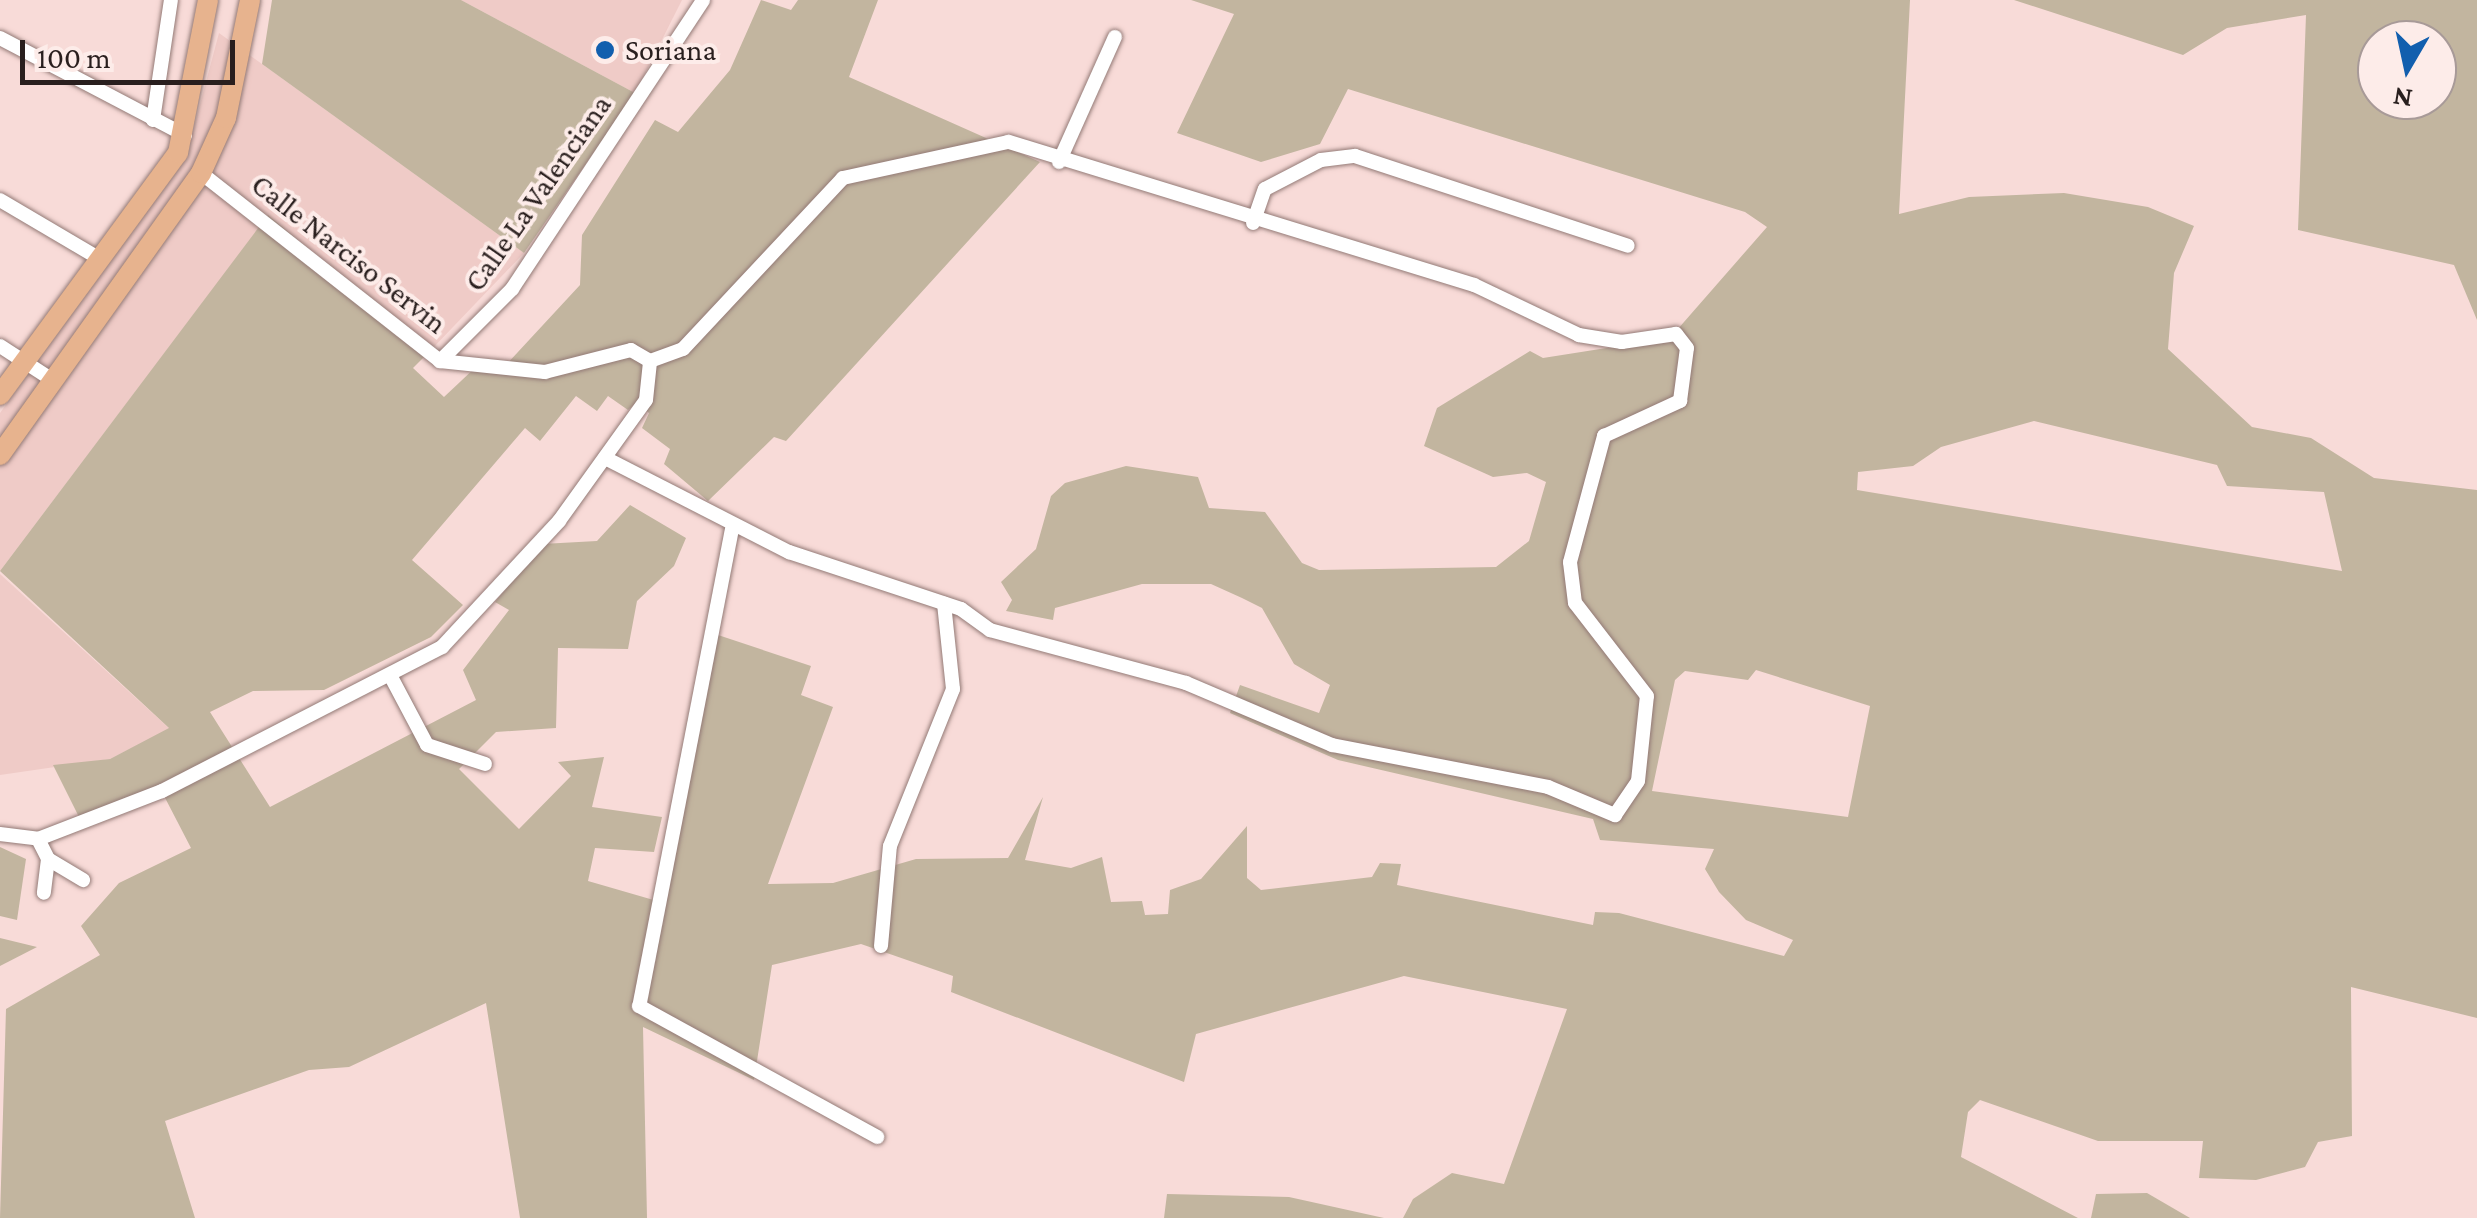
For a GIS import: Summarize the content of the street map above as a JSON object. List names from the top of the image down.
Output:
{
  "streets": {
    "street": ["Calle La Valenciana", "Calle Narciso Servin"]
  },
  "crossings": [
    ["Calle La Valenciana", "Calle Narciso Servin"]
  ],
  "places": ["Soriana"],
  "scale_bar": "100 m",
  "north": "bottom"
}
